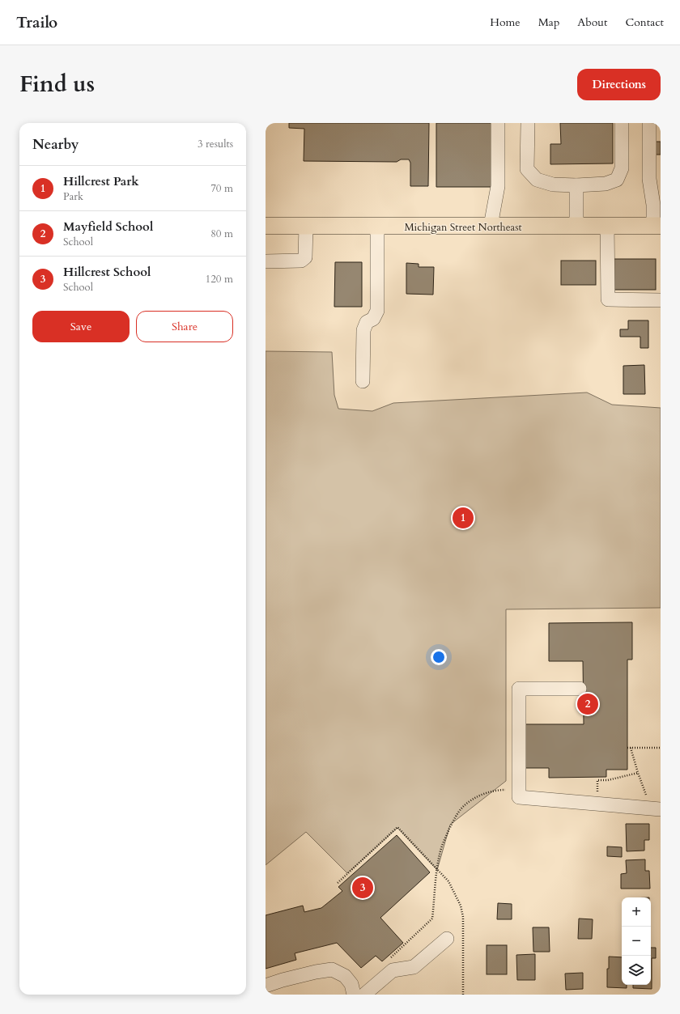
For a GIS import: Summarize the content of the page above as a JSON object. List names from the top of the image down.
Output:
{
  "streets": {
    "main road": ["Michigan Street Northeast"]
  },
  "page": {
    "header": "Trailo",
    "nav": [
      "Home",
      "Map",
      "About",
      "Contact"
    ],
    "title": "Find us",
    "buttons": [
      "Directions",
      ["Save", "Share"]
    ],
    "heading": ["Nearby", "3 results"],
    "list": [
      {
        "mark": "1",
        "name": "Hillcrest Park",
        "note": "Park",
        "value": "70 m"
      },
      {
        "mark": "2",
        "name": "Mayfield School",
        "note": "School",
        "value": "80 m"
      },
      {
        "mark": "3",
        "name": "Hillcrest School",
        "note": "School",
        "value": "120 m"
      }
    ],
    "pins": ["1", "2", "3"],
    "map_buttons": ["+", "−"]
  }
}
